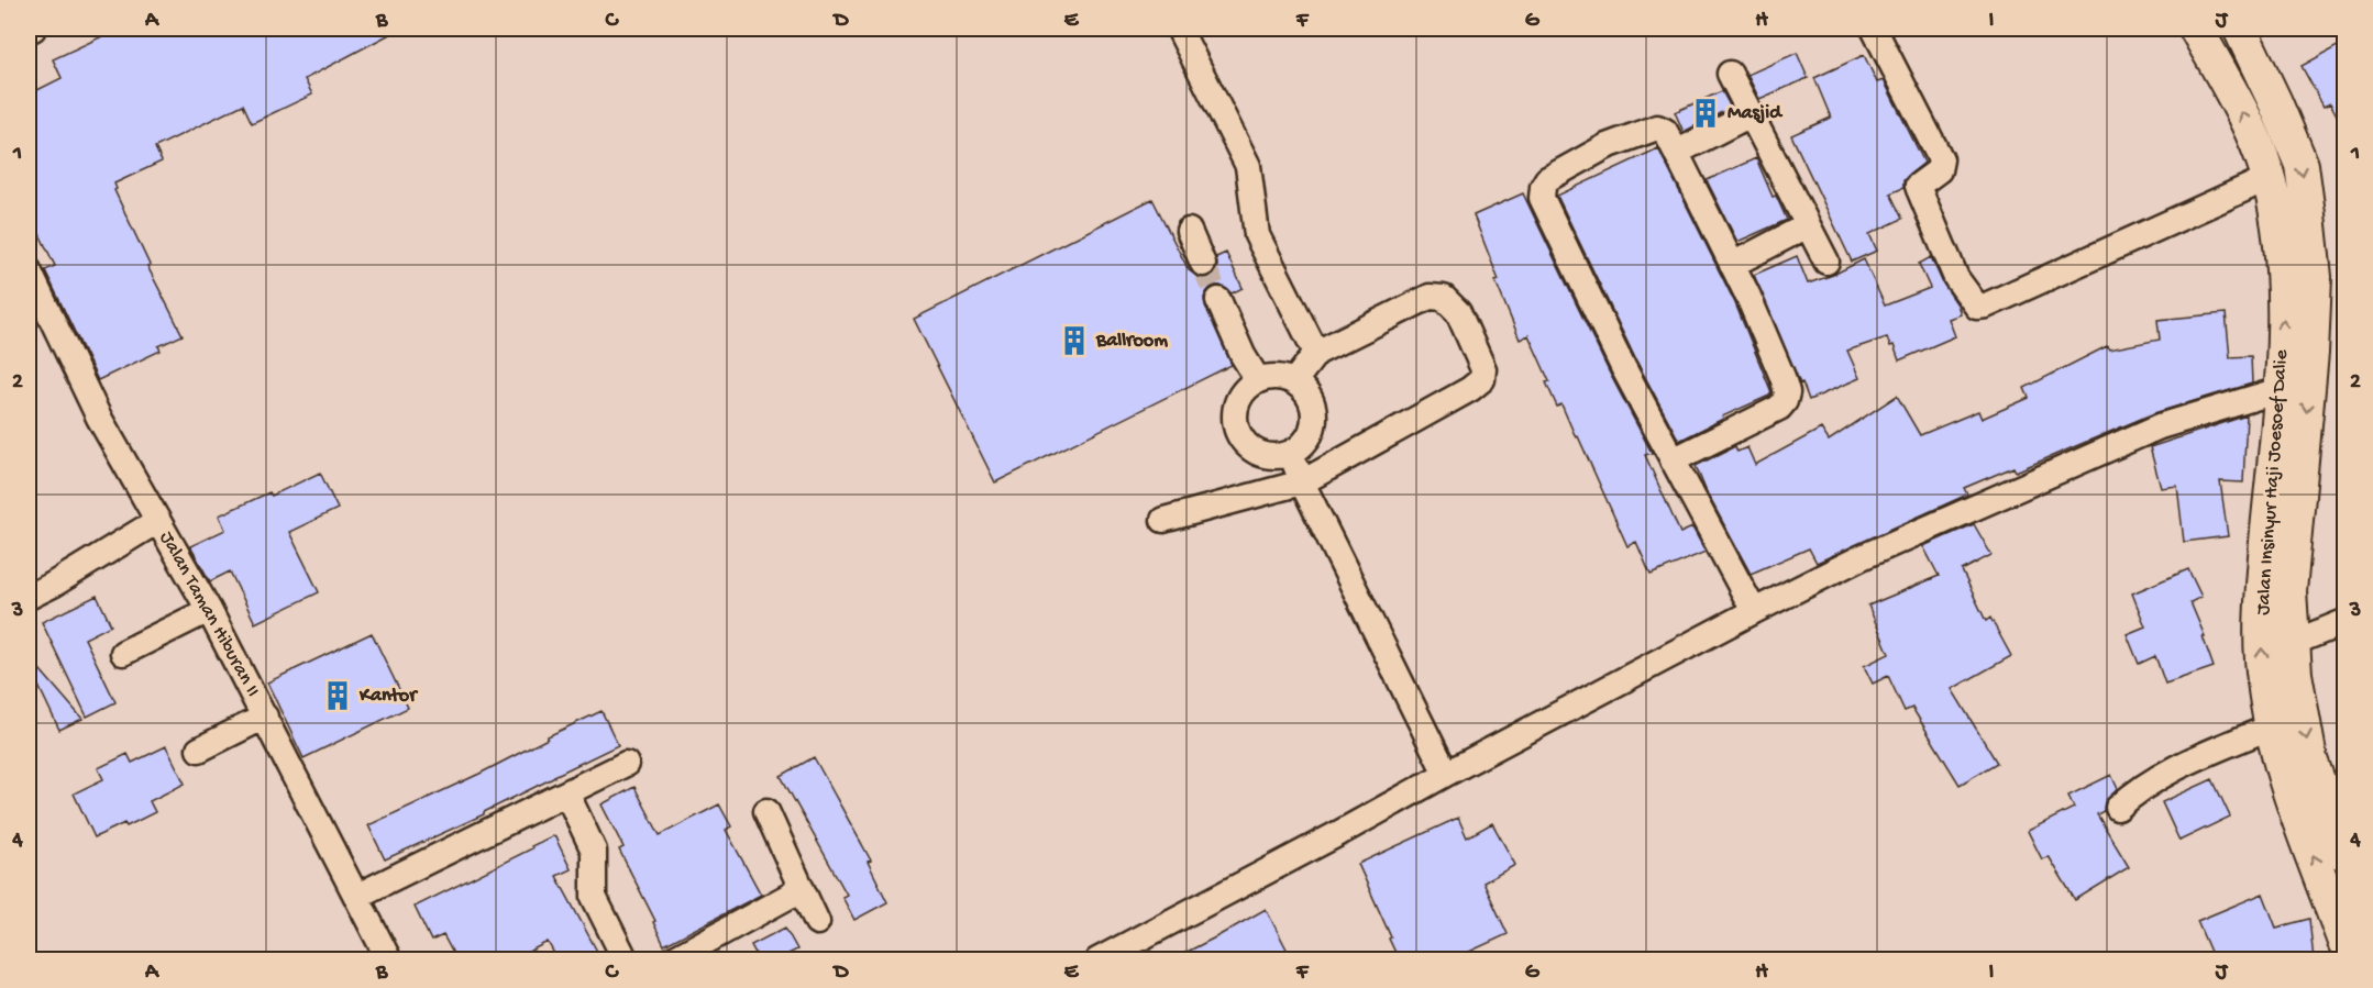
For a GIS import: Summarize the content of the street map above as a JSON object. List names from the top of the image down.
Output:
{
  "streets": {
    "main road": ["Jalan Insinyur Haji Joesoef Dalie"],
    "street": ["Jalan Taman Hiburan II"]
  },
  "places": {
    "building": ["Masjid", "Ballroom", "Kantor"]
  },
  "grid": {
    "columns": [
      "A",
      "B",
      "C",
      "D",
      "E",
      "F",
      "G",
      "H",
      "I",
      "J"
    ],
    "rows": [
      "1",
      "2",
      "3",
      "4"
    ]
  }
}
